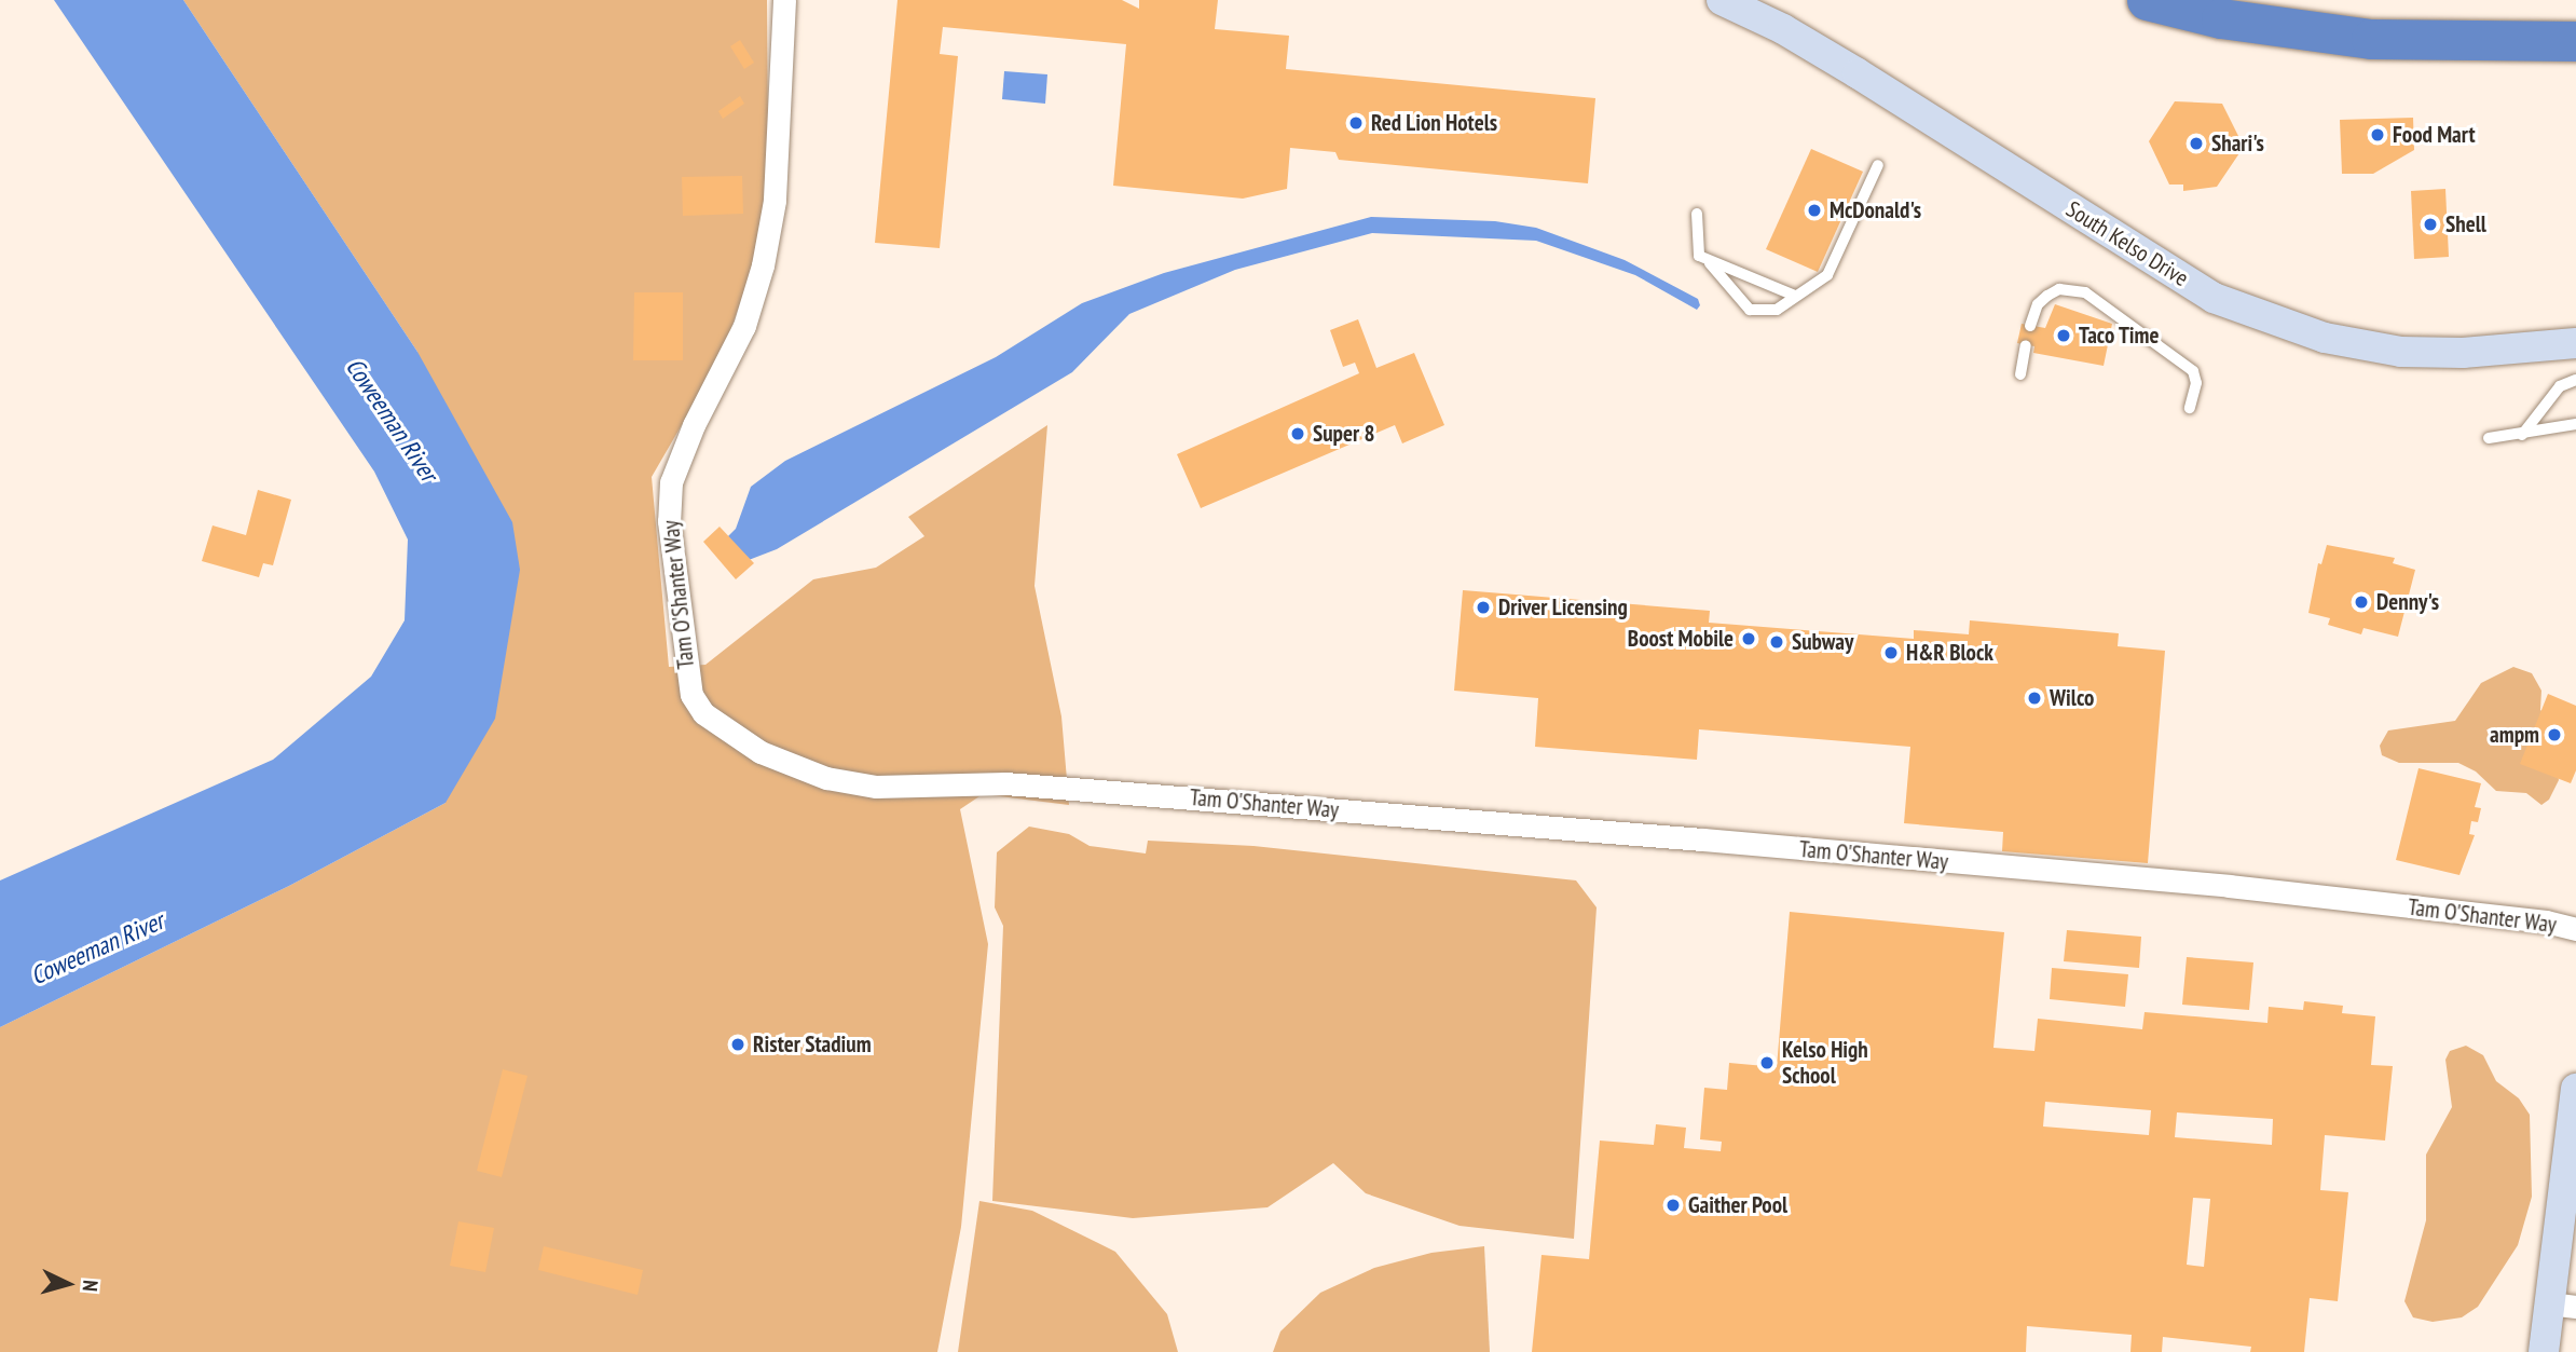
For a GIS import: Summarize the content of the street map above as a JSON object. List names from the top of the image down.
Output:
{
  "streets": {
    "main road": ["South Kelso Drive"],
    "street": ["Tam O'Shanter Way"]
  },
  "water": ["Coweeman River"],
  "places": [
    "Red Lion Hotels",
    "Food Mart",
    "Shari's",
    "McDonald's",
    "Shell",
    "Taco Time",
    "Super 8",
    "Denny's",
    "Driver Licensing",
    "Boost Mobile",
    "Subway",
    "H&R Block",
    "Wilco",
    "ampm",
    "Rister Stadium",
    "Kelso High School",
    "Gaither Pool"
  ],
  "north": "right"
}
